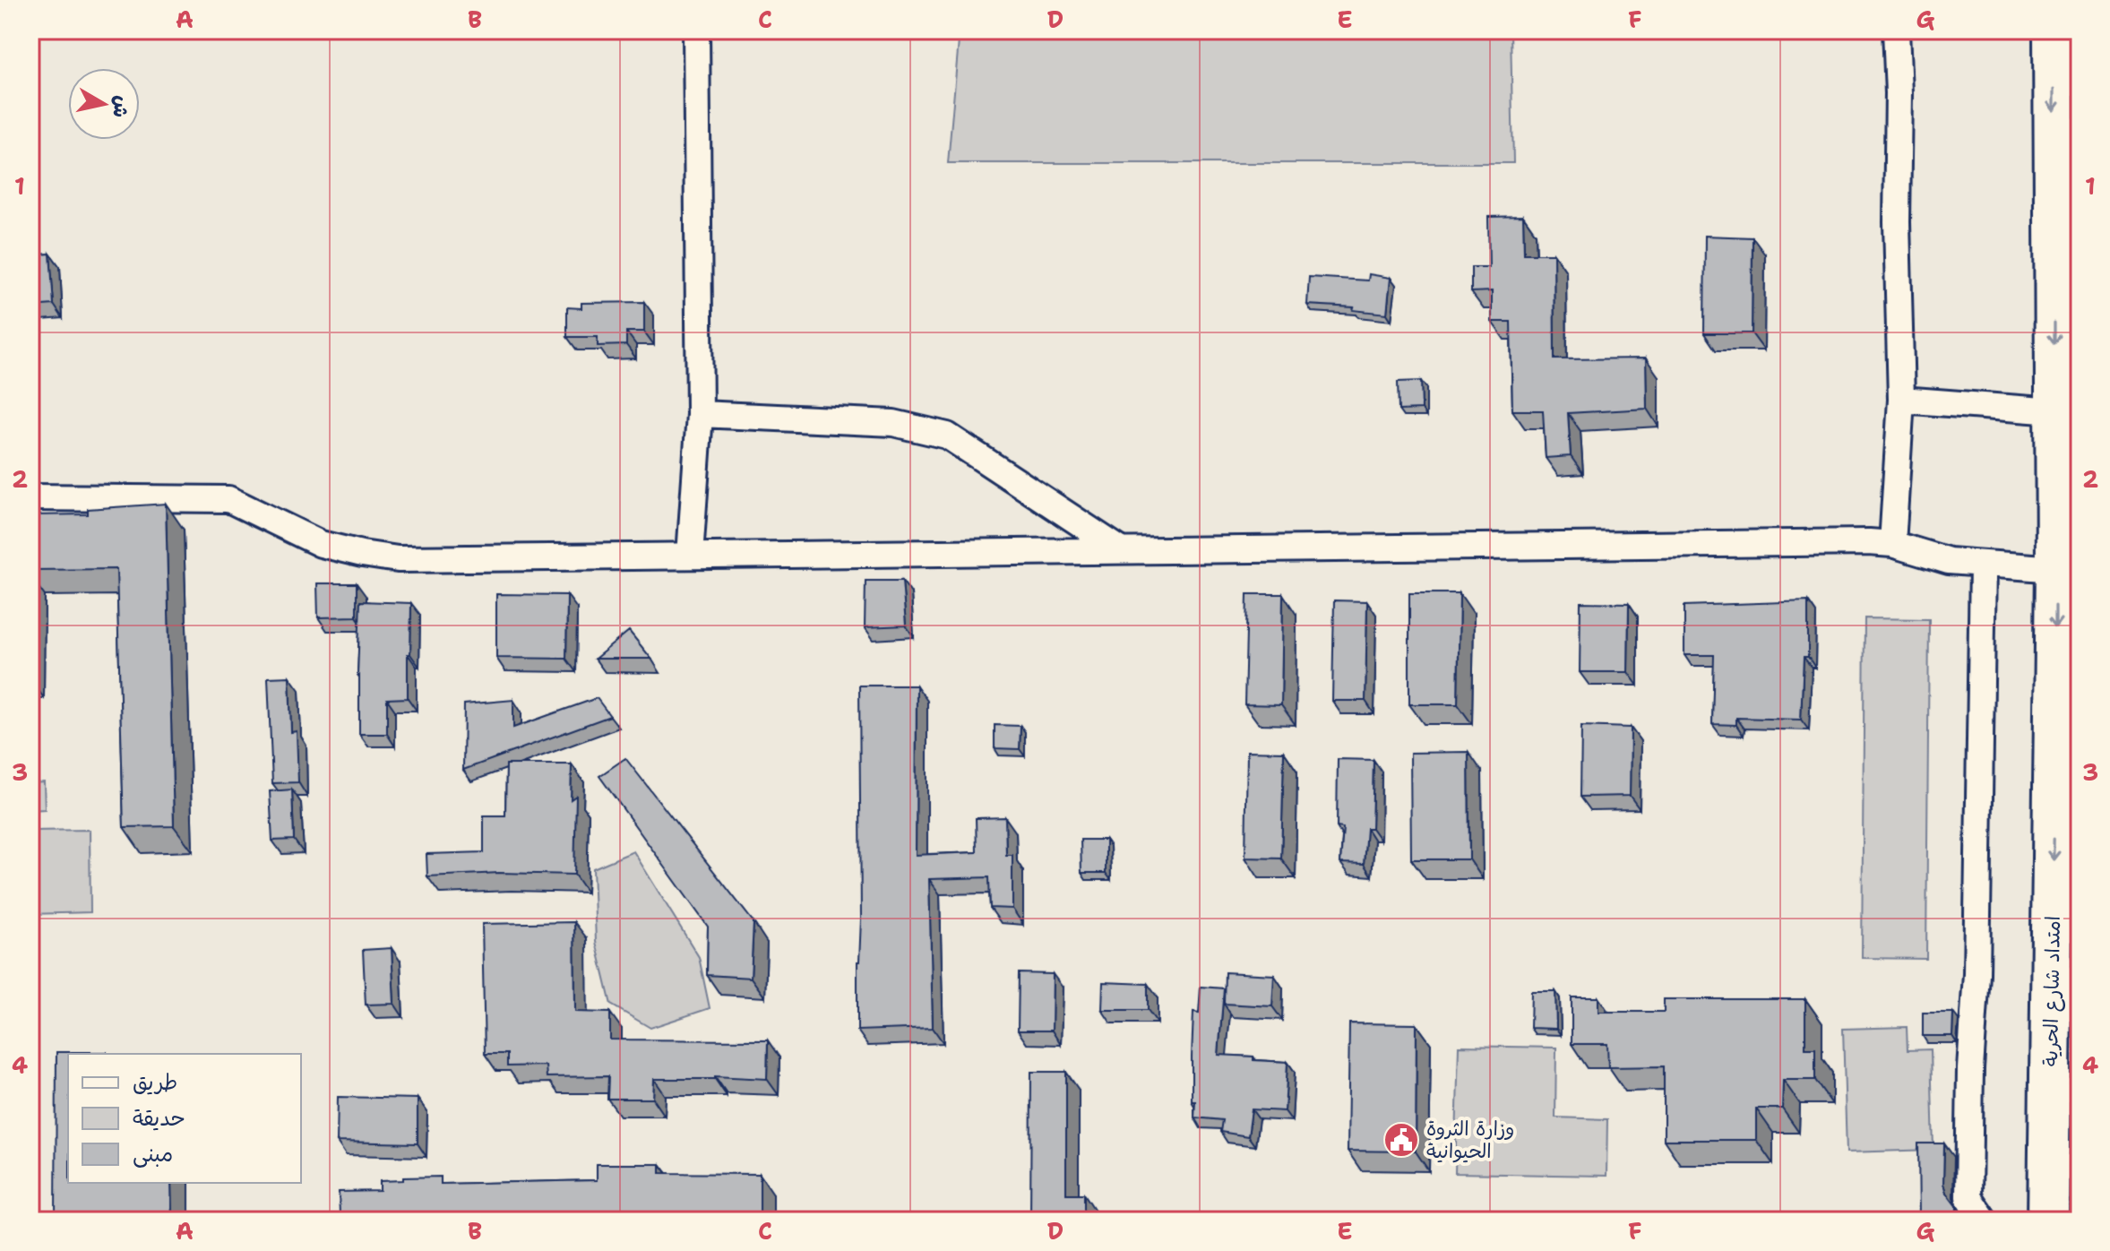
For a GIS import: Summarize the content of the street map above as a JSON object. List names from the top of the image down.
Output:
{
  "streets": {
    "main road": ["امتداد شارع الحرية"]
  },
  "one_way": ["امتداد شارع الحرية"],
  "places": {
    "public building": ["وزارة الثروة الحيوانية"]
  },
  "legend": ["طريق", "حديقة", "مبنى"],
  "north": "right",
  "grid": {
    "columns": [
      "A",
      "B",
      "C",
      "D",
      "E",
      "F",
      "G"
    ],
    "rows": [
      "1",
      "2",
      "3",
      "4"
    ]
  }
}
